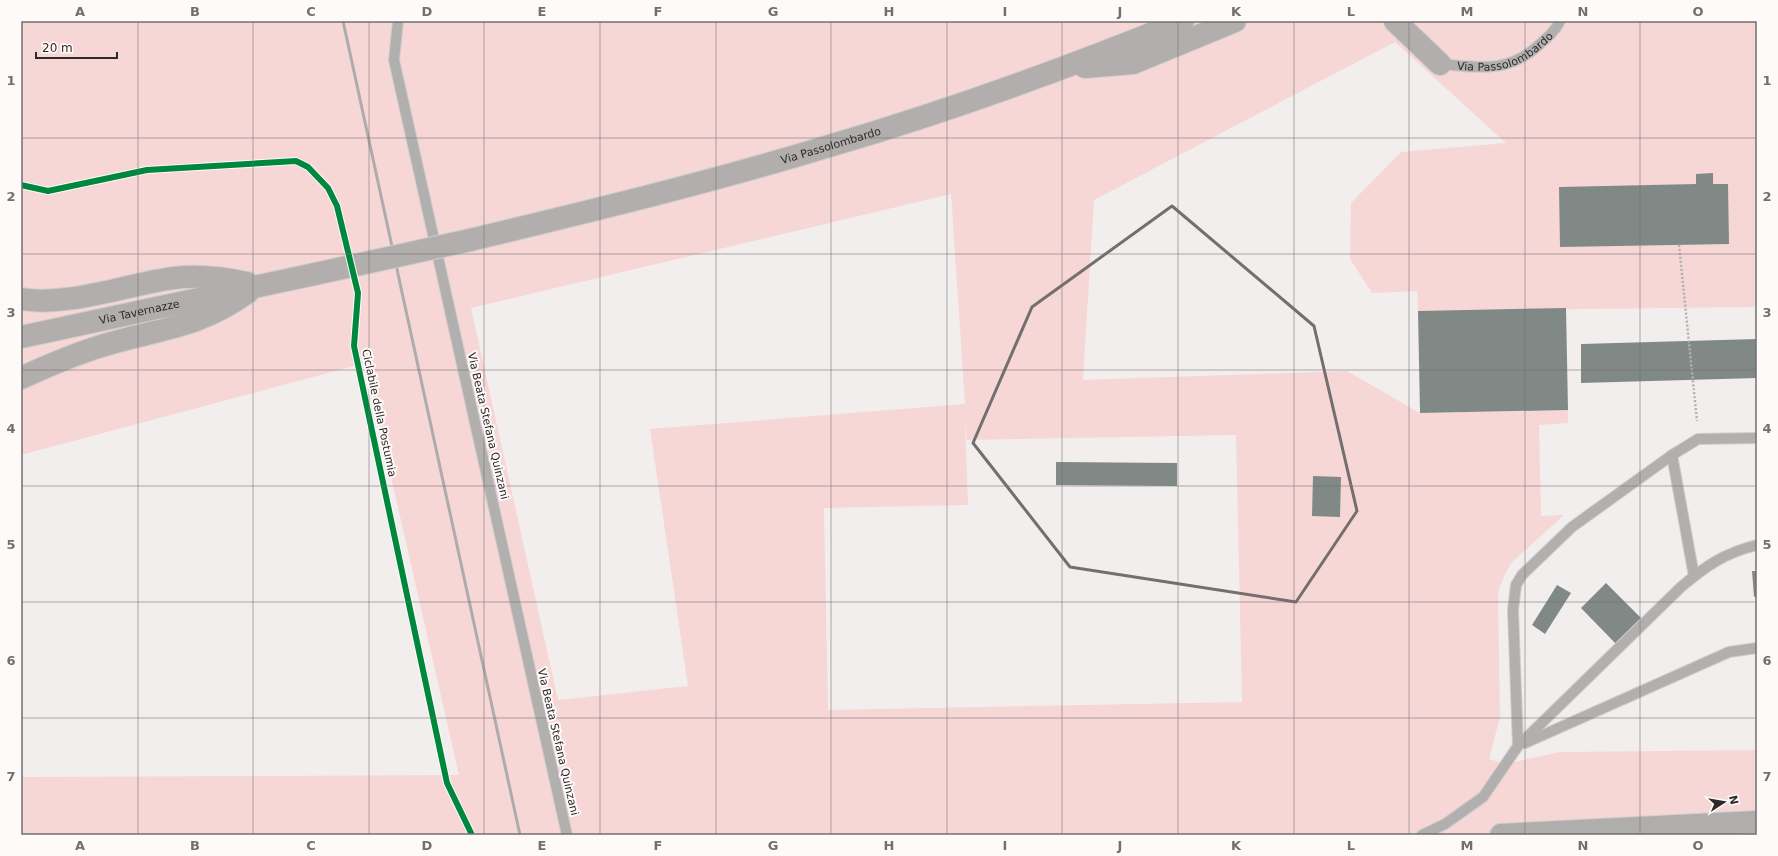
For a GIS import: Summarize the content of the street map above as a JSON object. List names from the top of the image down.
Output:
{
  "streets": {
    "main road": ["Via Passolombardo", "Via Tavernazze"],
    "lane": ["Via Beata Stefana Quinzani"],
    "cycle path": ["Ciclabile della Postumia"]
  },
  "crossings": [
    ["Via Passolombardo", "Via Tavernazze"]
  ],
  "scale_bar": "20 m",
  "north": "right",
  "grid": {
    "columns": [
      "A",
      "B",
      "C",
      "D",
      "E",
      "F",
      "G",
      "H",
      "I",
      "J",
      "K",
      "L",
      "M",
      "N",
      "O"
    ],
    "rows": [
      "1",
      "2",
      "3",
      "4",
      "5",
      "6",
      "7"
    ]
  }
}
